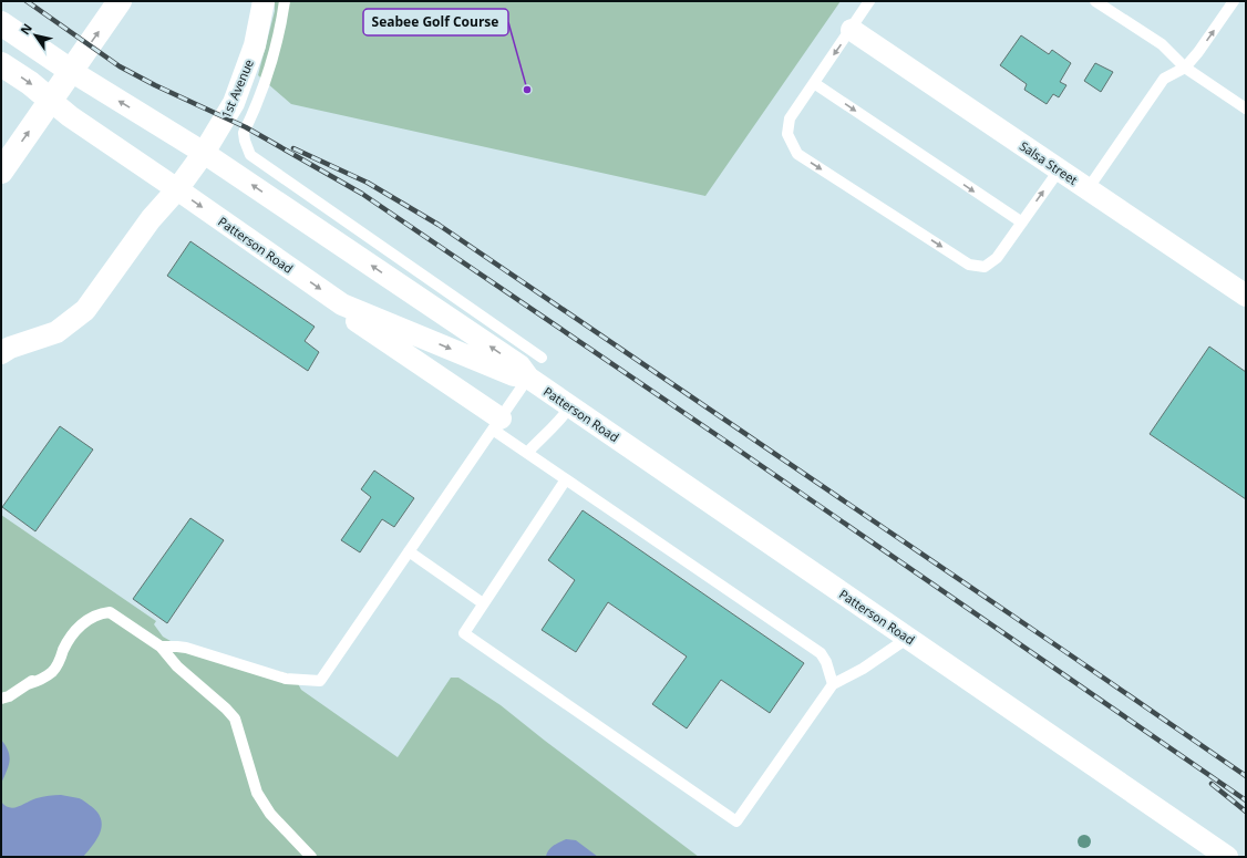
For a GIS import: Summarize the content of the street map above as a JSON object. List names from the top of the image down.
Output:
{
  "streets": {
    "street": ["1st Avenue", "Salsa Street", "Patterson Road"]
  },
  "crossings": [
    ["1st Avenue", "Patterson Road"]
  ],
  "places": ["Seabee Golf Course"],
  "north": "top left"
}
